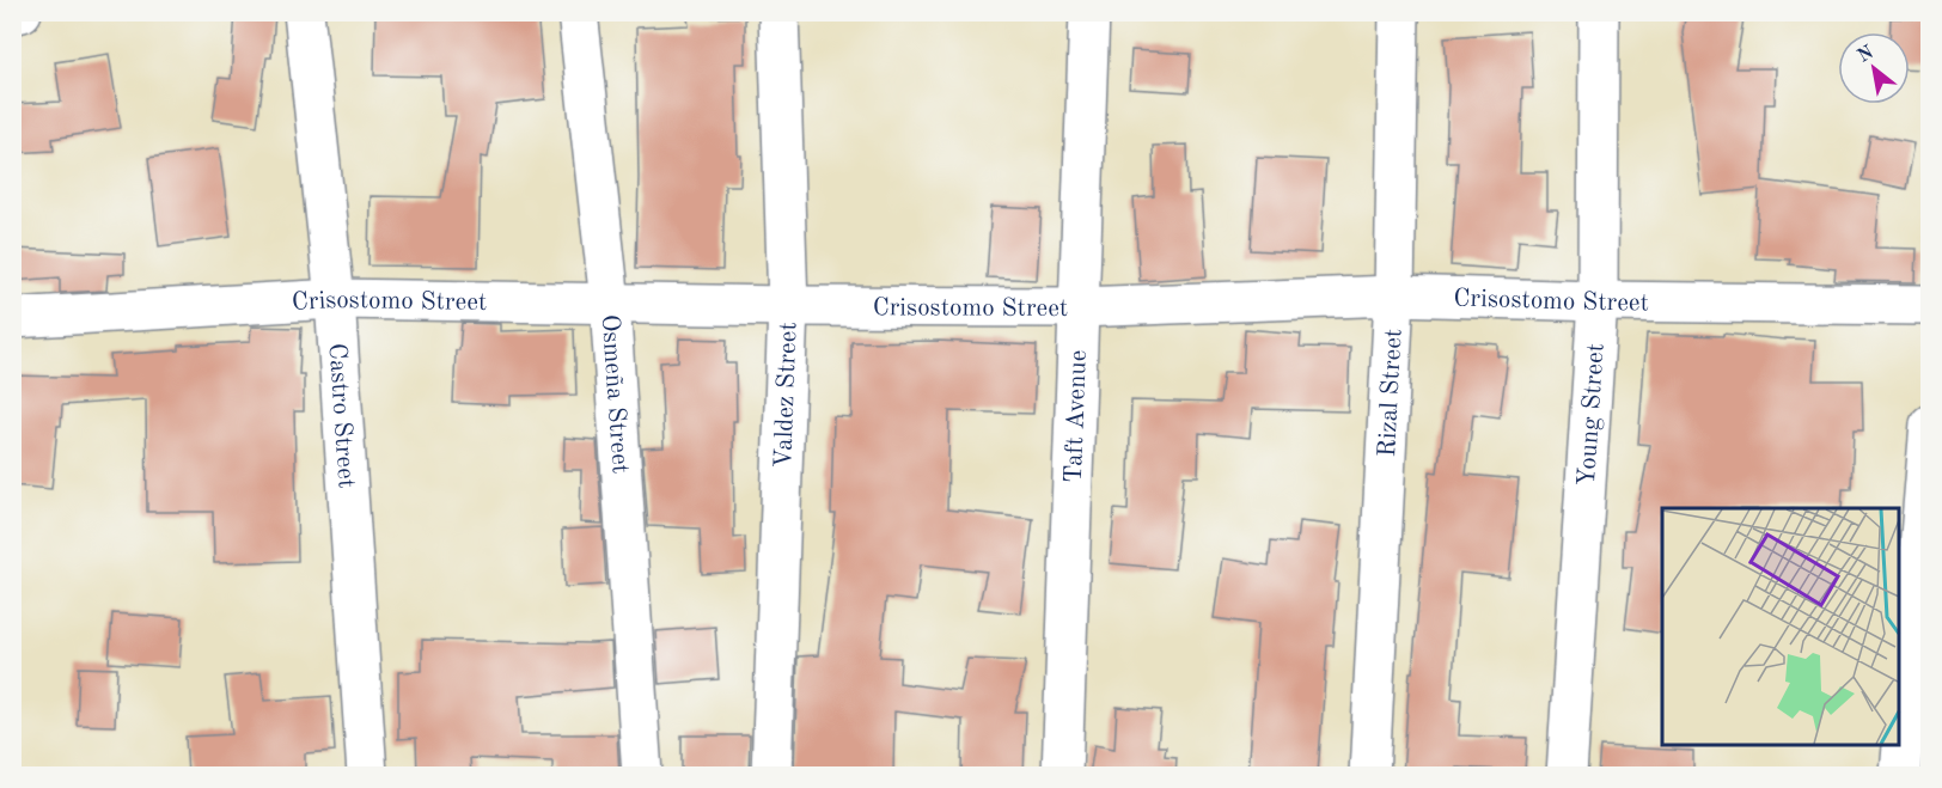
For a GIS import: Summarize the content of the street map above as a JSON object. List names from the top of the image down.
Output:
{
  "streets": {
    "street": [
      "Crisostomo Street",
      "Osmeña Street",
      "Valdez Street",
      "Rizal Street",
      "Castro Street",
      "Taft Avenue",
      "Young Street"
    ]
  },
  "crossings": [
    ["Crisostomo Street", "Osmeña Street"],
    ["Crisostomo Street", "Valdez Street"],
    ["Crisostomo Street", "Rizal Street"],
    ["Crisostomo Street", "Castro Street"],
    ["Crisostomo Street", "Taft Avenue"],
    ["Crisostomo Street", "Young Street"]
  ],
  "north": "top left"
}
